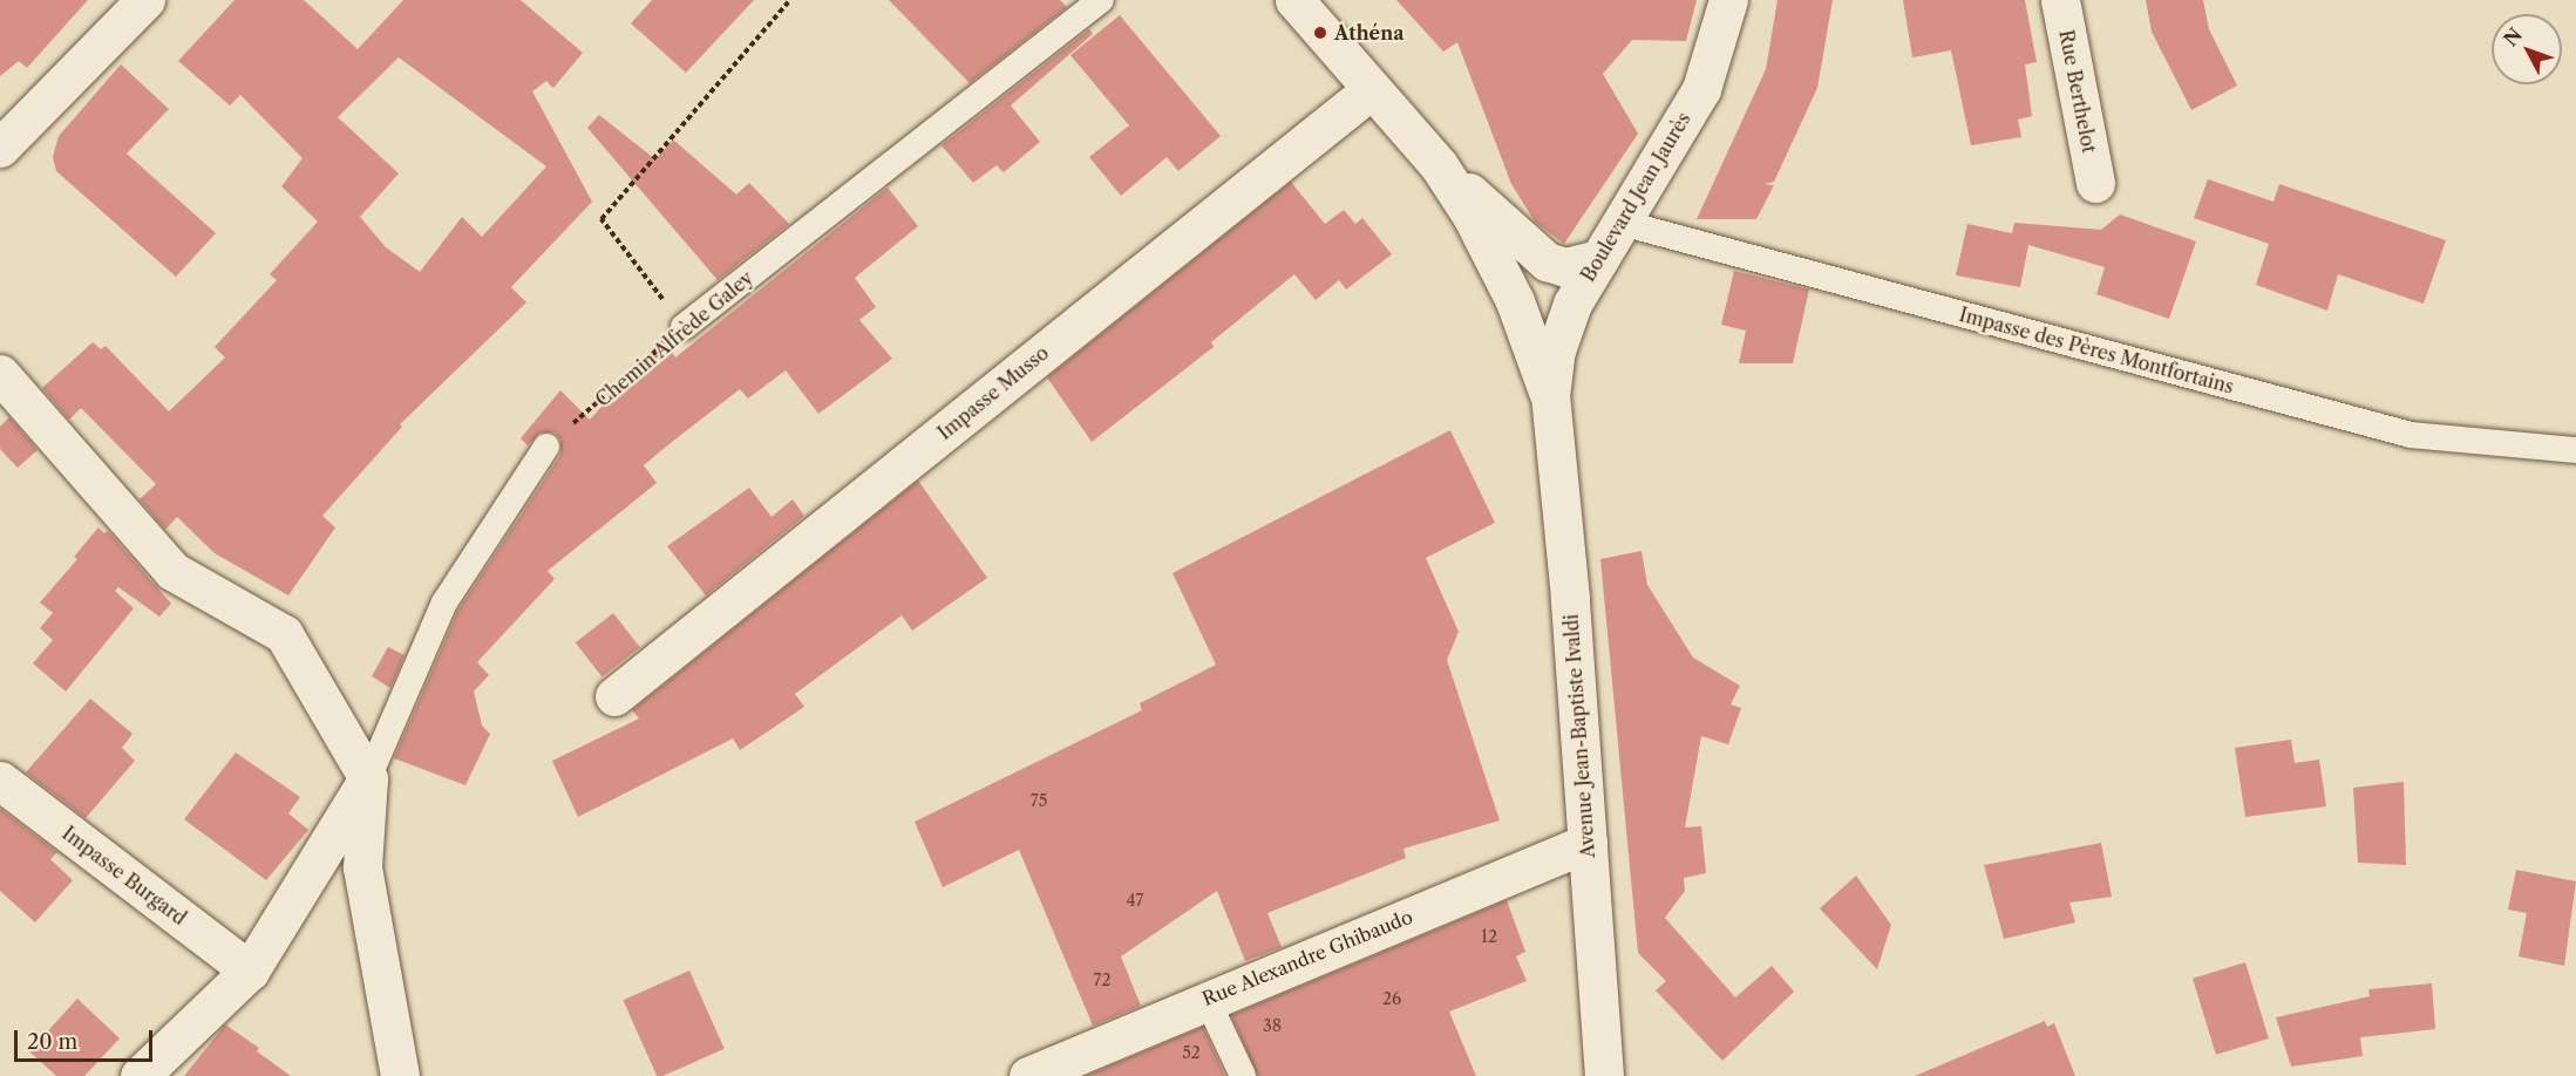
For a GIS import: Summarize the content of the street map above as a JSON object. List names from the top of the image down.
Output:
{
  "streets": {
    "street": [
      "Rue Berthelot",
      "Boulevard Jean Jaurès",
      "Impasse Musso",
      "Avenue Jean-Baptiste Ivaldi",
      "Impasse Burgard",
      "Rue Alexandre Ghibaudo"
    ],
    "lane": ["Chemin Alfrède Galey", "Impasse des Pères Montfortains"]
  },
  "crossings": [
    ["Boulevard Jean Jaurès", "Impasse des Pères Montfortains"],
    ["Boulevard Jean Jaurès", "Avenue Jean-Baptiste Ivaldi"],
    ["Avenue Jean-Baptiste Ivaldi", "Rue Alexandre Ghibaudo"]
  ],
  "places": ["Athéna"],
  "house_numbers": [
    "75",
    "47",
    "12",
    "72",
    "26",
    "38",
    "52"
  ],
  "scale_bar": "20 m",
  "north": "top left"
}
